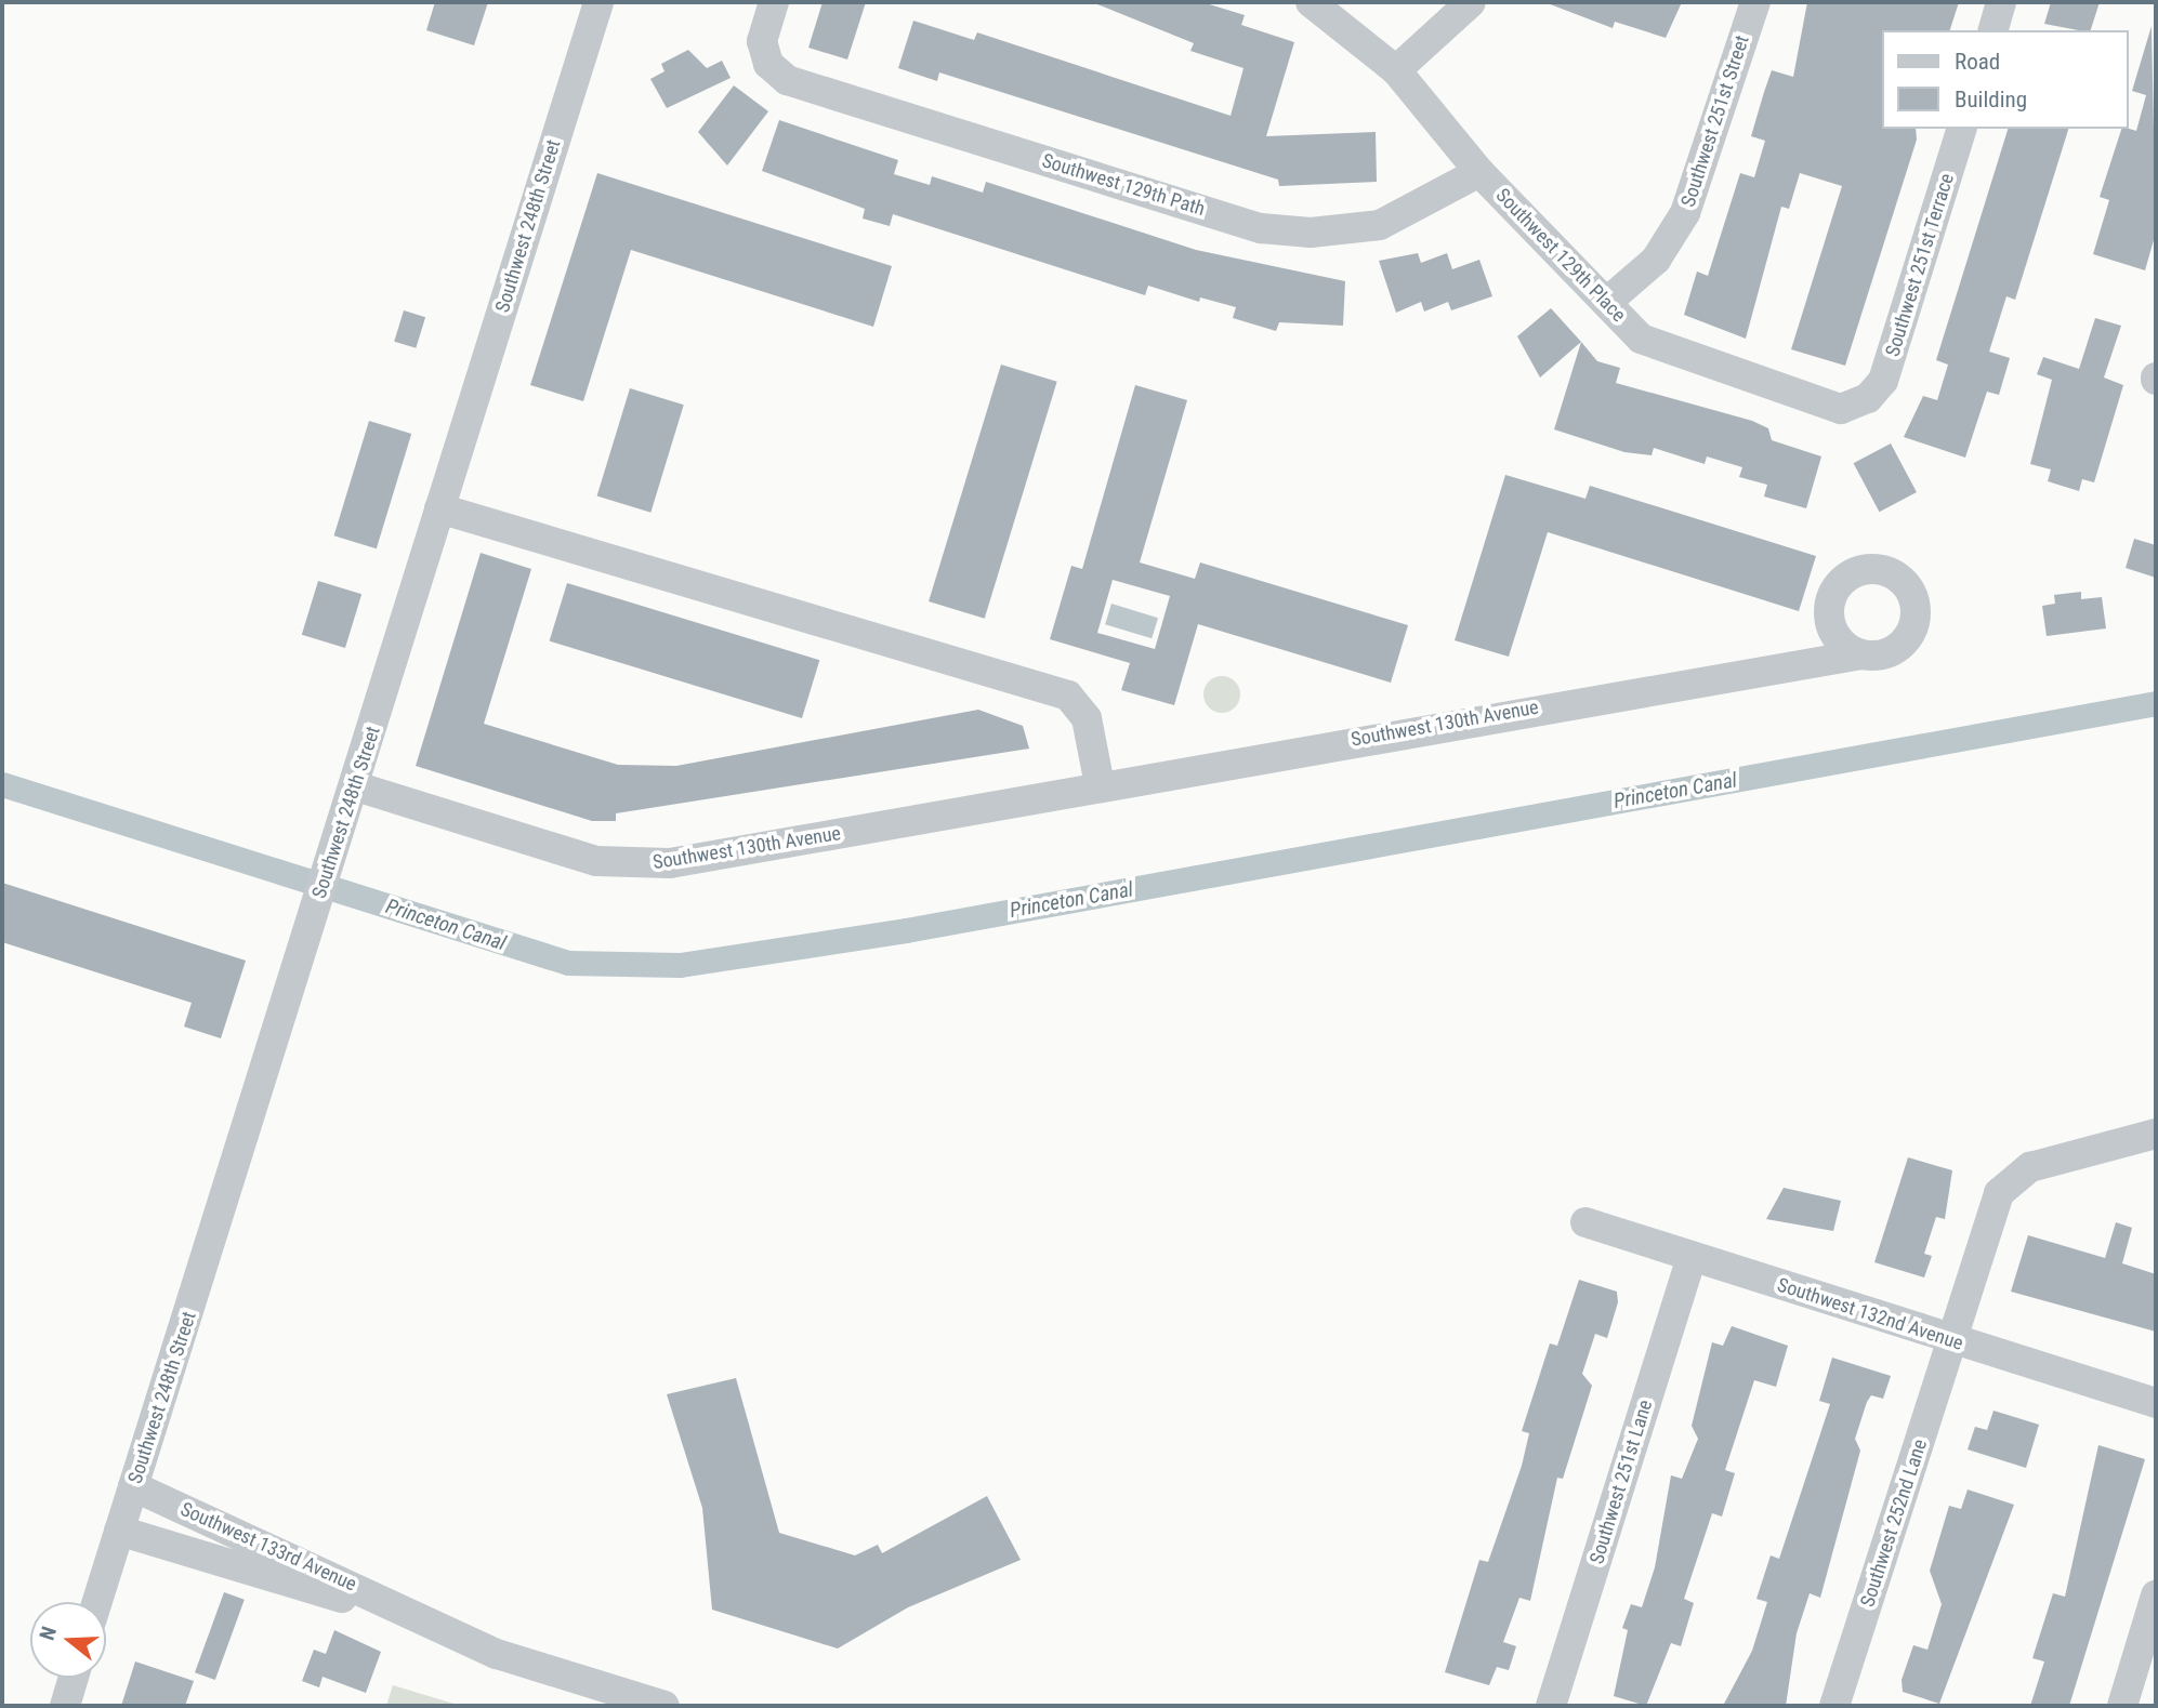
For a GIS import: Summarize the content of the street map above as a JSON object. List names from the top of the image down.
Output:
{
  "streets": {
    "street": [
      "Southwest 251st Street",
      "Southwest 129th Path",
      "Southwest 248th Street",
      "Southwest 129th Place",
      "Southwest 251st Terrace",
      "Southwest 130th Avenue",
      "Southwest 132nd Avenue",
      "Southwest 251st Lane",
      "Southwest 252nd Lane",
      "Southwest 133rd Avenue"
    ]
  },
  "crossings": [
    ["Southwest 251st Street", "Southwest 129th Place"],
    ["Southwest 129th Path", "Southwest 129th Place"],
    ["Southwest 248th Street", "Southwest 130th Avenue"],
    ["Southwest 248th Street", "Southwest 133rd Avenue"],
    ["Southwest 129th Place", "Southwest 251st Terrace"],
    ["Southwest 132nd Avenue", "Southwest 251st Lane"],
    ["Southwest 132nd Avenue", "Southwest 252nd Lane"]
  ],
  "water": ["Princeton Canal"],
  "legend": ["Road", "Building"],
  "north": "left"
}
